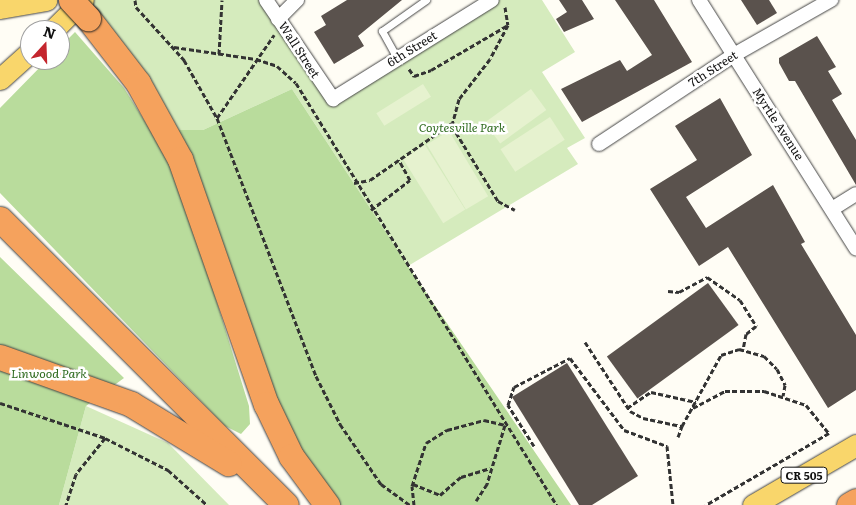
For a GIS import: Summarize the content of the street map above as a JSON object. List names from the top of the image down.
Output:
{
  "streets": {
    "main road": ["CR 505"],
    "street": [
      "6th Street",
      "Wall Street",
      "7th Street",
      "Myrtle Avenue"
    ]
  },
  "crossings": [
    ["6th Street", "Wall Street"],
    ["7th Street", "Myrtle Avenue"]
  ],
  "parks": ["Coytesville Park", "Linwood Park"],
  "north": "top"
}
